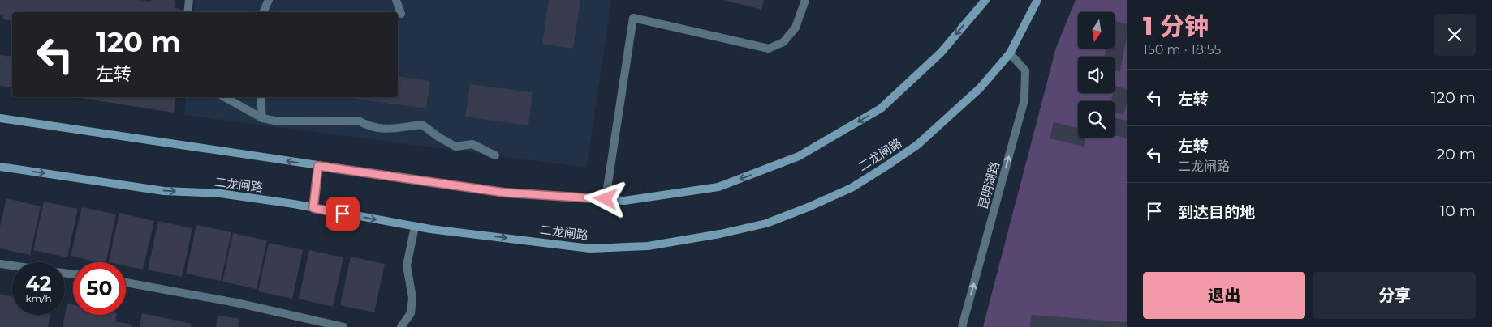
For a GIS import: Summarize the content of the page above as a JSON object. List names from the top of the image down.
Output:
{
  "streets": {
    "main road": ["二龙闸路"],
    "street": ["昆明湖路"]
  },
  "crossings": [
    ["二龙闸路", "昆明湖路"]
  ],
  "one_way": ["昆明湖路"],
  "north": "bottom",
  "page": {
    "heading": ["1 分钟", "150 m · 18:55"],
    "turn": ["120 m", "左转"],
    "list": [
      {
        "name": "左转",
        "value": "120 m"
      },
      {
        "name": "左转",
        "note": "二龙闸路",
        "value": "20 m"
      },
      {
        "name": "到达目的地",
        "value": "10 m"
      }
    ],
    "speed": "42 km/h",
    "limit": "50",
    "buttons": ["退出", "分享"]
  }
}
